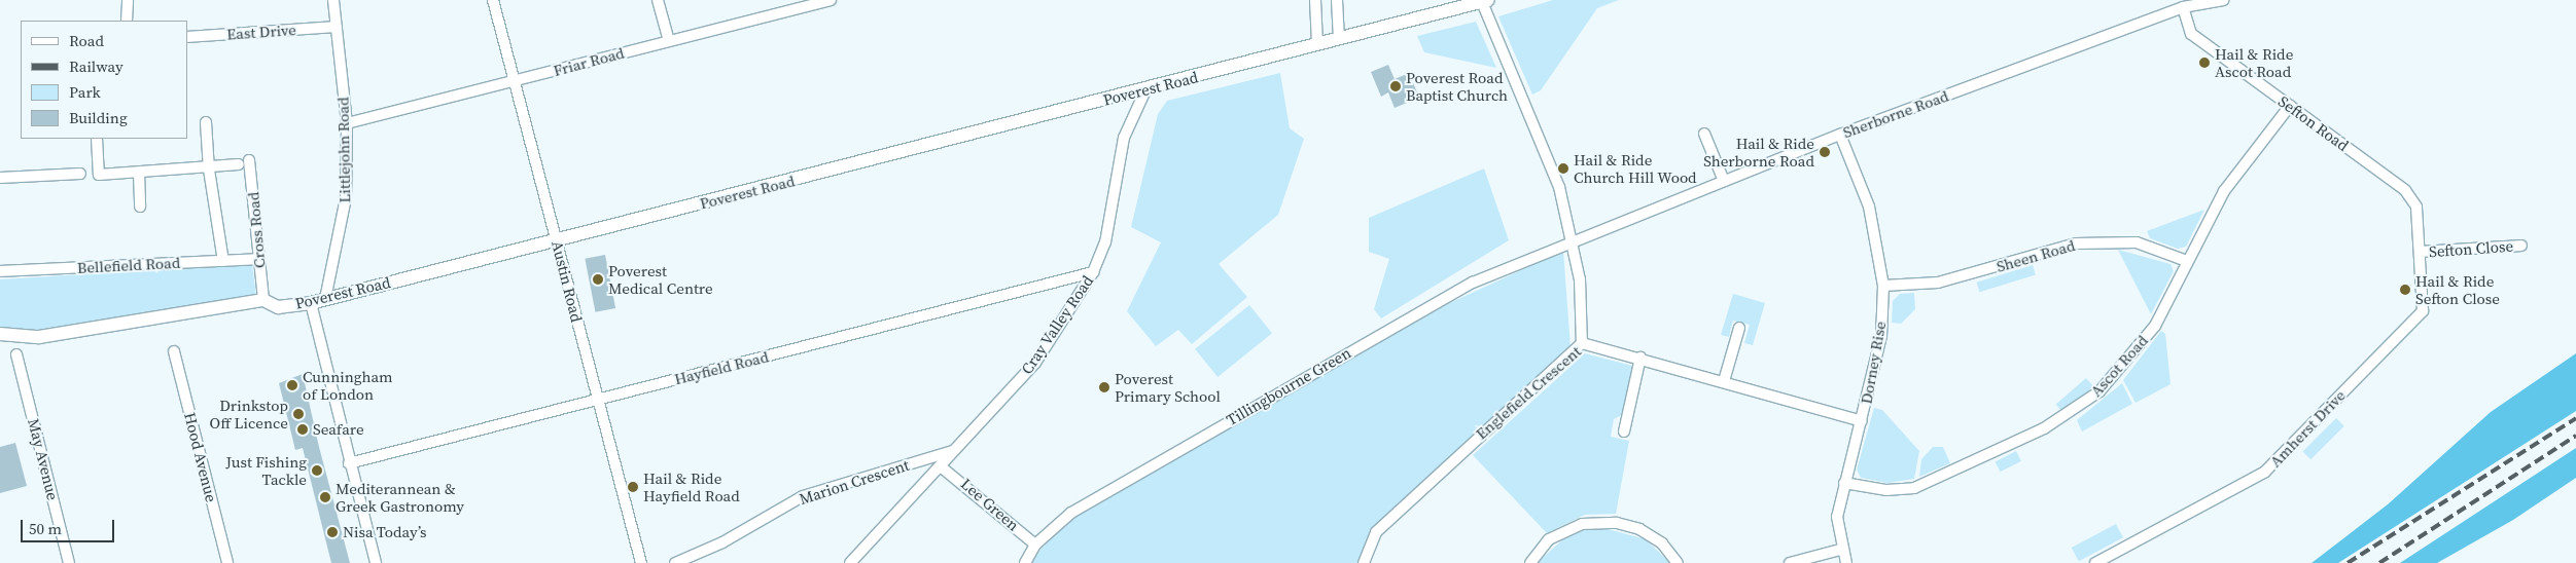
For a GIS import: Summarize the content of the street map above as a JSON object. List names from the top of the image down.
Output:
{
  "streets": {
    "street": [
      "East Drive",
      "Friar Road",
      "Poverest Road",
      "Sherborne Road",
      "Sefton Road",
      "Littlejohn Road",
      "Cross Road",
      "Sefton Close",
      "Sheen Road",
      "Bellefield Road",
      "Austin Road",
      "Cray Valley Road",
      "Dorney Rise",
      "Ascot Road",
      "Hayfield Road",
      "Tillingbourne Green",
      "Englefield Crescent",
      "Amherst Drive",
      "Hood Avenue",
      "May Avenue",
      "Marion Crescent",
      "Lee Green"
    ]
  },
  "crossings": [
    ["East Drive", "Littlejohn Road"],
    ["Friar Road", "Littlejohn Road"],
    ["Friar Road", "Austin Road"],
    ["Poverest Road", "Littlejohn Road"],
    ["Poverest Road", "Cross Road"],
    ["Poverest Road", "Austin Road"],
    ["Poverest Road", "Cray Valley Road"],
    ["Sherborne Road", "Sefton Road"],
    ["Sherborne Road", "Dorney Rise"],
    ["Sherborne Road", "Tillingbourne Green"],
    ["Sefton Road", "Sefton Close"],
    ["Sefton Road", "Ascot Road"],
    ["Sefton Road", "Amherst Drive"],
    ["Cross Road", "Bellefield Road"],
    ["Sefton Close", "Amherst Drive"],
    ["Sheen Road", "Dorney Rise"],
    ["Sheen Road", "Ascot Road"],
    ["Austin Road", "Hayfield Road"],
    ["Cray Valley Road", "Hayfield Road"],
    ["Cray Valley Road", "Marion Crescent"],
    ["Cray Valley Road", "Lee Green"],
    ["Dorney Rise", "Ascot Road"],
    ["Dorney Rise", "Englefield Crescent"],
    ["Tillingbourne Green", "Lee Green"]
  ],
  "places": [
    "Hail & Ride Ascot Road",
    "Poverest Road Baptist Church",
    "Hail & Ride Sherborne Road",
    "Hail & Ride Church Hill Wood",
    "Poverest Medical Centre",
    "Hail & Ride Sefton Close",
    "Cunningham of London",
    "Poverest Primary School",
    "Drinkstop Off Licence",
    "Seafare",
    "Just Fishing Tackle",
    "Hail & Ride Hayfield Road",
    "Mediterannean & Greek Gastronomy",
    "Nisa Today’s"
  ],
  "legend": [
    "Road",
    "Railway",
    "Park",
    "Building"
  ],
  "scale_bar": "50 m"
}
